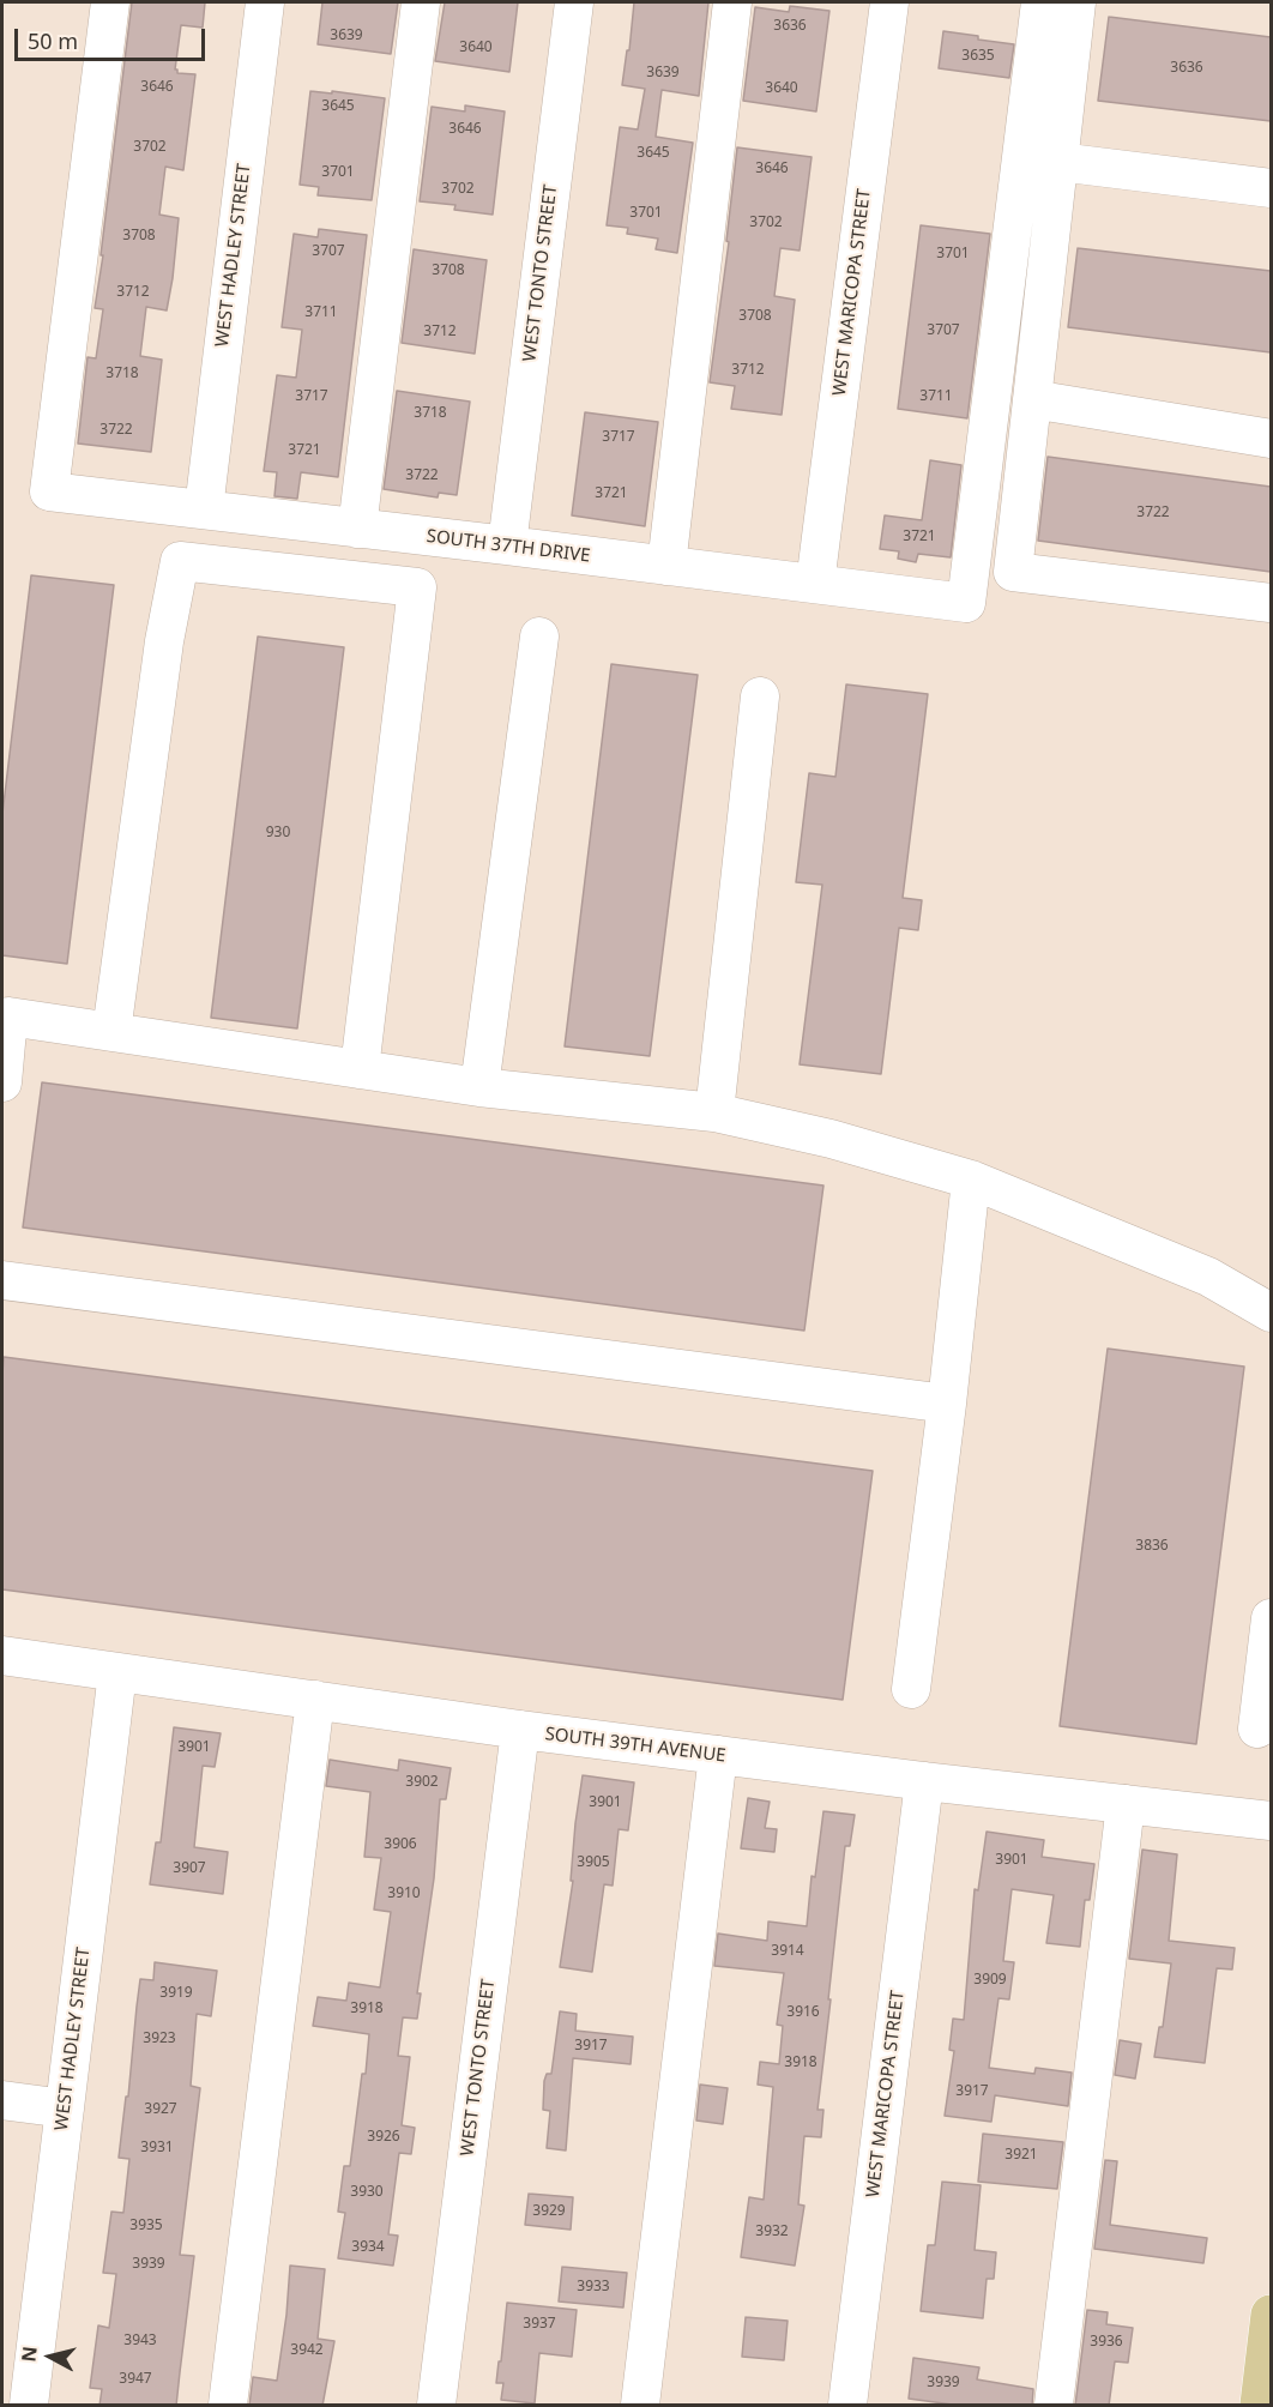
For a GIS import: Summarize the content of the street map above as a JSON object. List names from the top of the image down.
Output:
{
  "streets": {
    "street": [
      "WEST HADLEY STREET",
      "WEST TONTO STREET",
      "WEST MARICOPA STREET",
      "SOUTH 37TH DRIVE",
      "SOUTH 39TH AVENUE"
    ]
  },
  "crossings": [
    ["WEST HADLEY STREET", "SOUTH 37TH DRIVE"],
    ["WEST HADLEY STREET", "SOUTH 39TH AVENUE"],
    ["WEST TONTO STREET", "SOUTH 37TH DRIVE"],
    ["WEST TONTO STREET", "SOUTH 39TH AVENUE"],
    ["WEST MARICOPA STREET", "SOUTH 37TH DRIVE"],
    ["WEST MARICOPA STREET", "SOUTH 39TH AVENUE"]
  ],
  "house_numbers": [
    "3636",
    "3639",
    "3640",
    "3635",
    "3636",
    "3639",
    "3646",
    "3640",
    "3645",
    "3646",
    "3702",
    "3645",
    "3646",
    "3701",
    "3702",
    "3701",
    "3702",
    "3708",
    "3707",
    "3701",
    "3708",
    "3712",
    "3711",
    "3708",
    "3707",
    "3712",
    "3712",
    "3718",
    "3717",
    "3711",
    "3718",
    "3722",
    "3717",
    "3721",
    "3722",
    "3721",
    "3722",
    "3721",
    "930",
    "3836",
    "3901",
    "3902",
    "3901",
    "3906",
    "3901",
    "3905",
    "3907",
    "3910",
    "3914",
    "3909",
    "3919",
    "3918",
    "3916",
    "3923",
    "3917",
    "3918",
    "3917",
    "3927",
    "3926",
    "3931",
    "3921",
    "3930",
    "3929",
    "3935",
    "3932",
    "3934",
    "3939",
    "3933",
    "3937",
    "3943",
    "3936",
    "3942",
    "3947",
    "3939"
  ],
  "scale_bar": "50 m",
  "north": "left"
}
